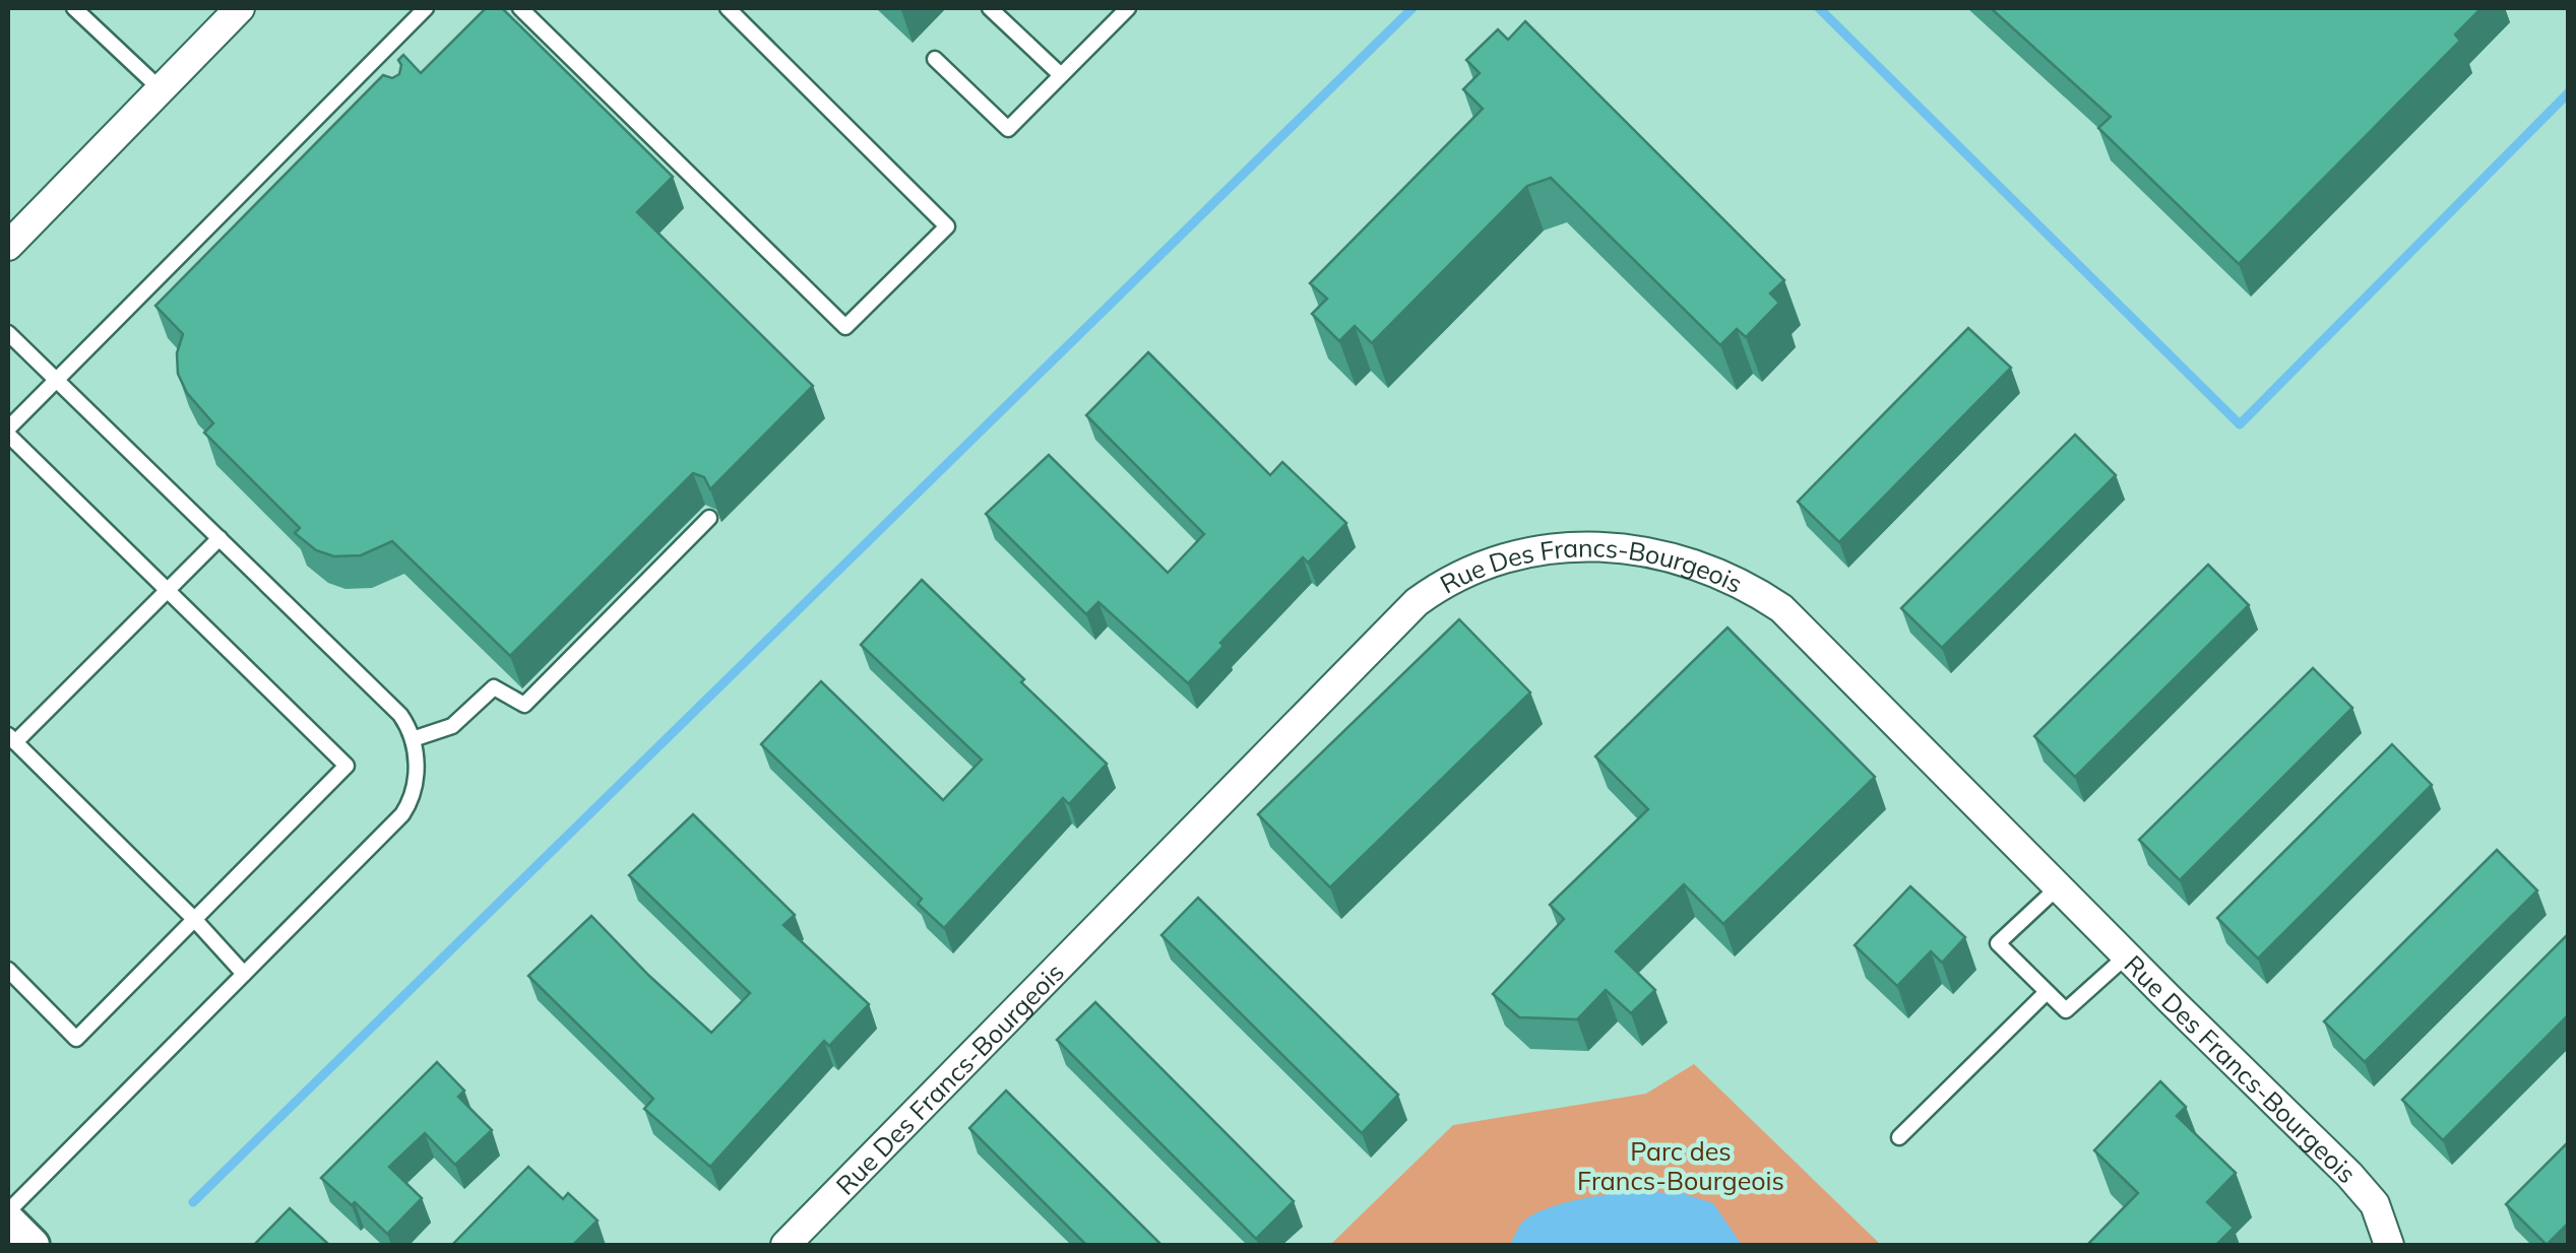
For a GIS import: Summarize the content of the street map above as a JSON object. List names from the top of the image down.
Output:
{
  "streets": {
    "street": ["Rue Des Francs-Bourgeois"]
  },
  "parks": ["Parc des Francs-Bourgeois"]
}
